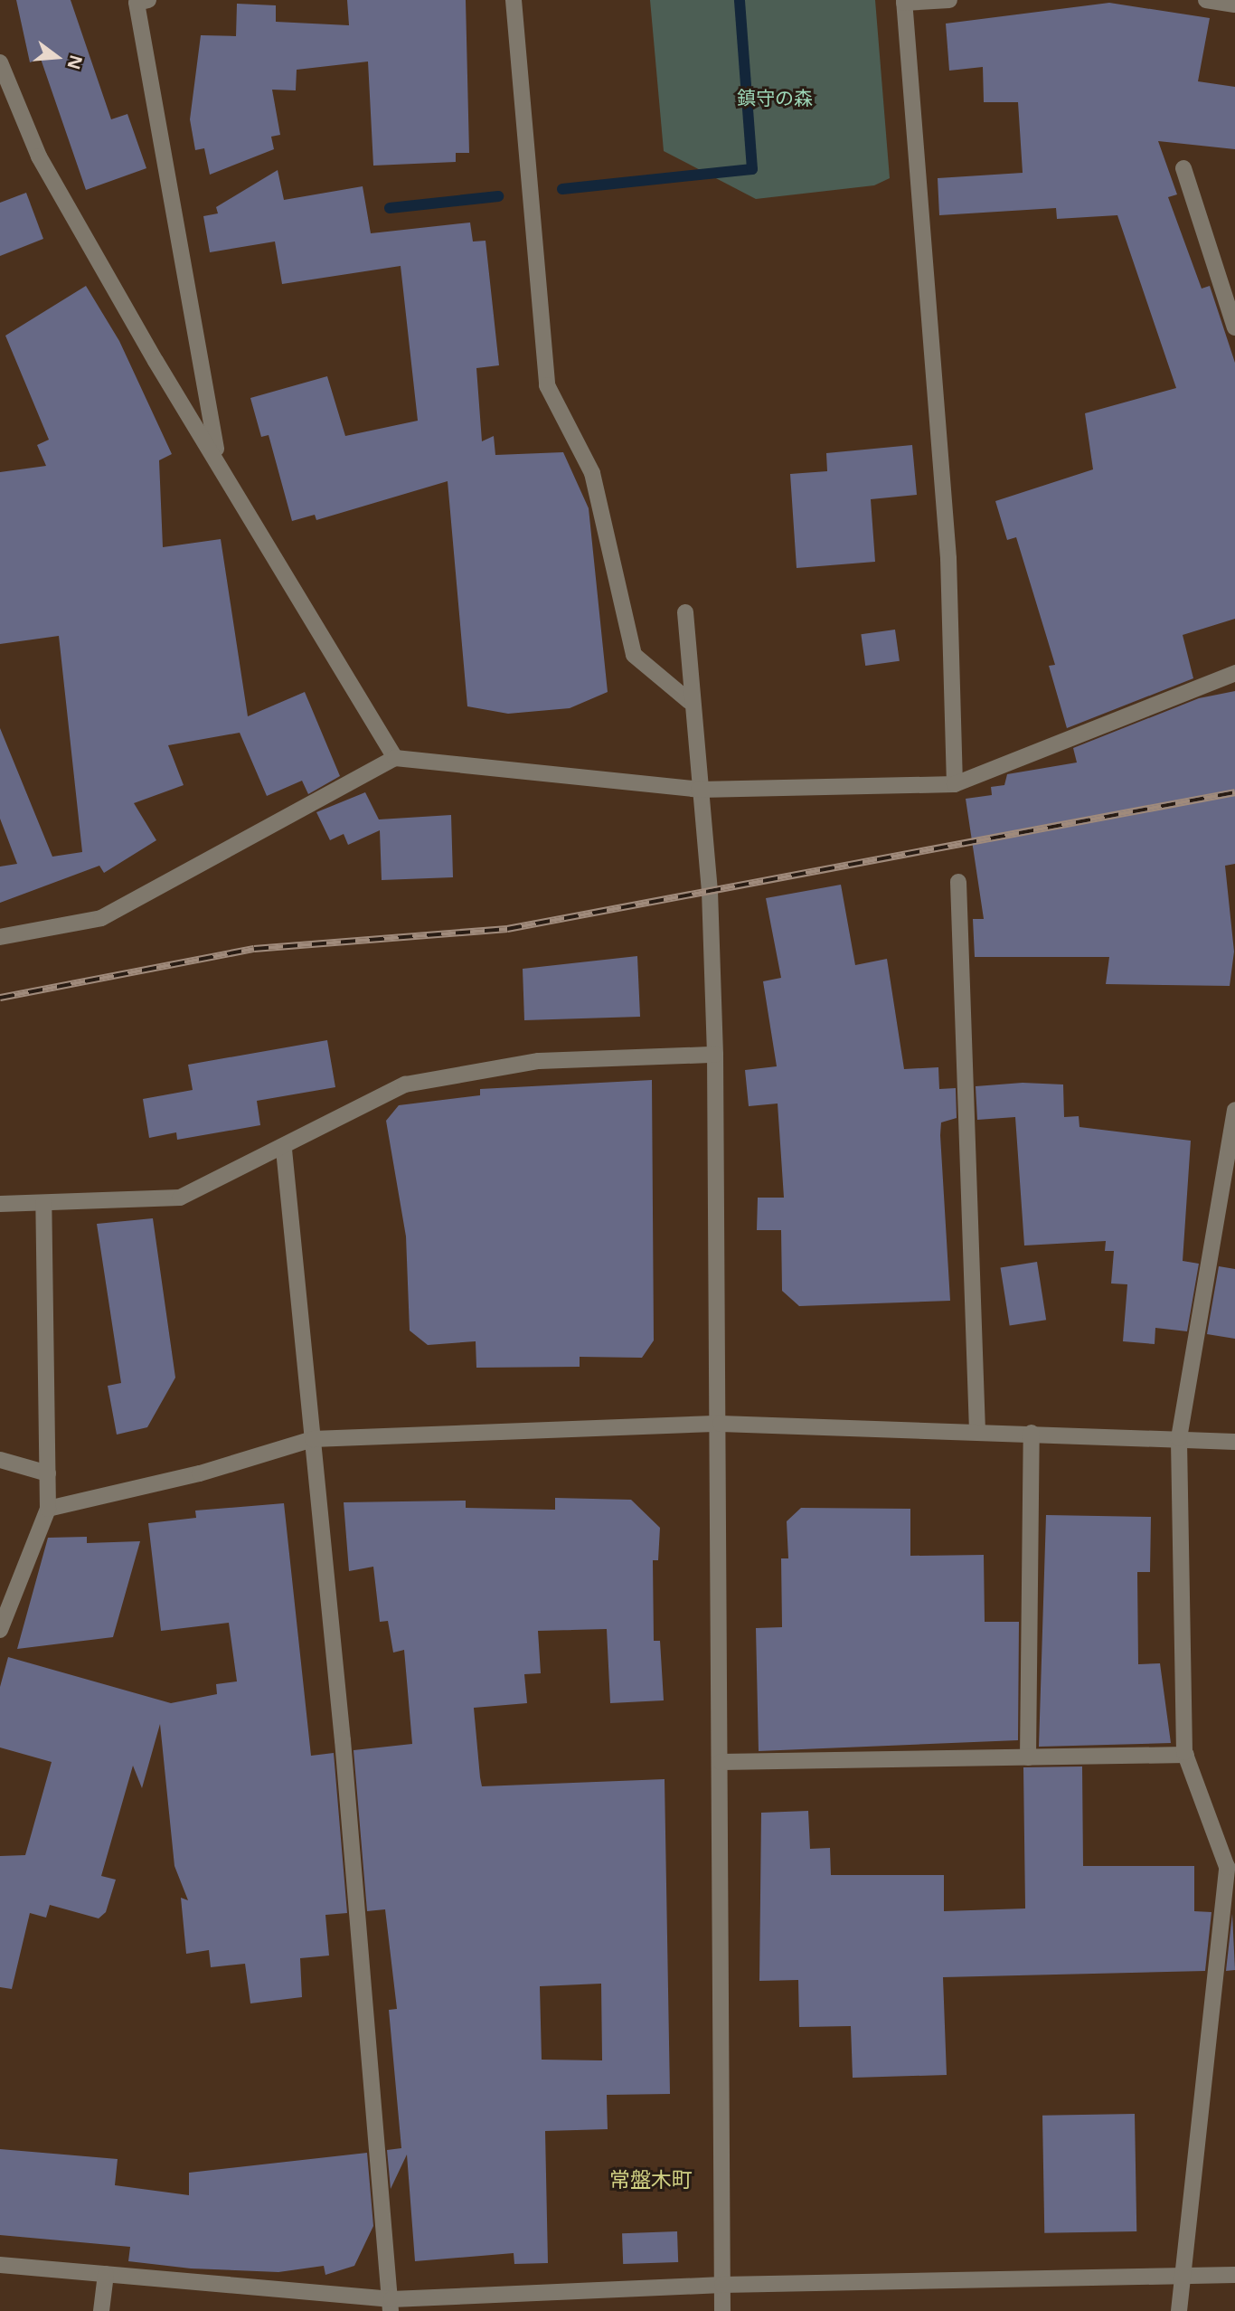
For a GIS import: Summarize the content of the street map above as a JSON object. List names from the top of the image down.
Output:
{
  "districts": ["常盤木町"],
  "parks": ["鎮守の森"],
  "north": "right"
}
